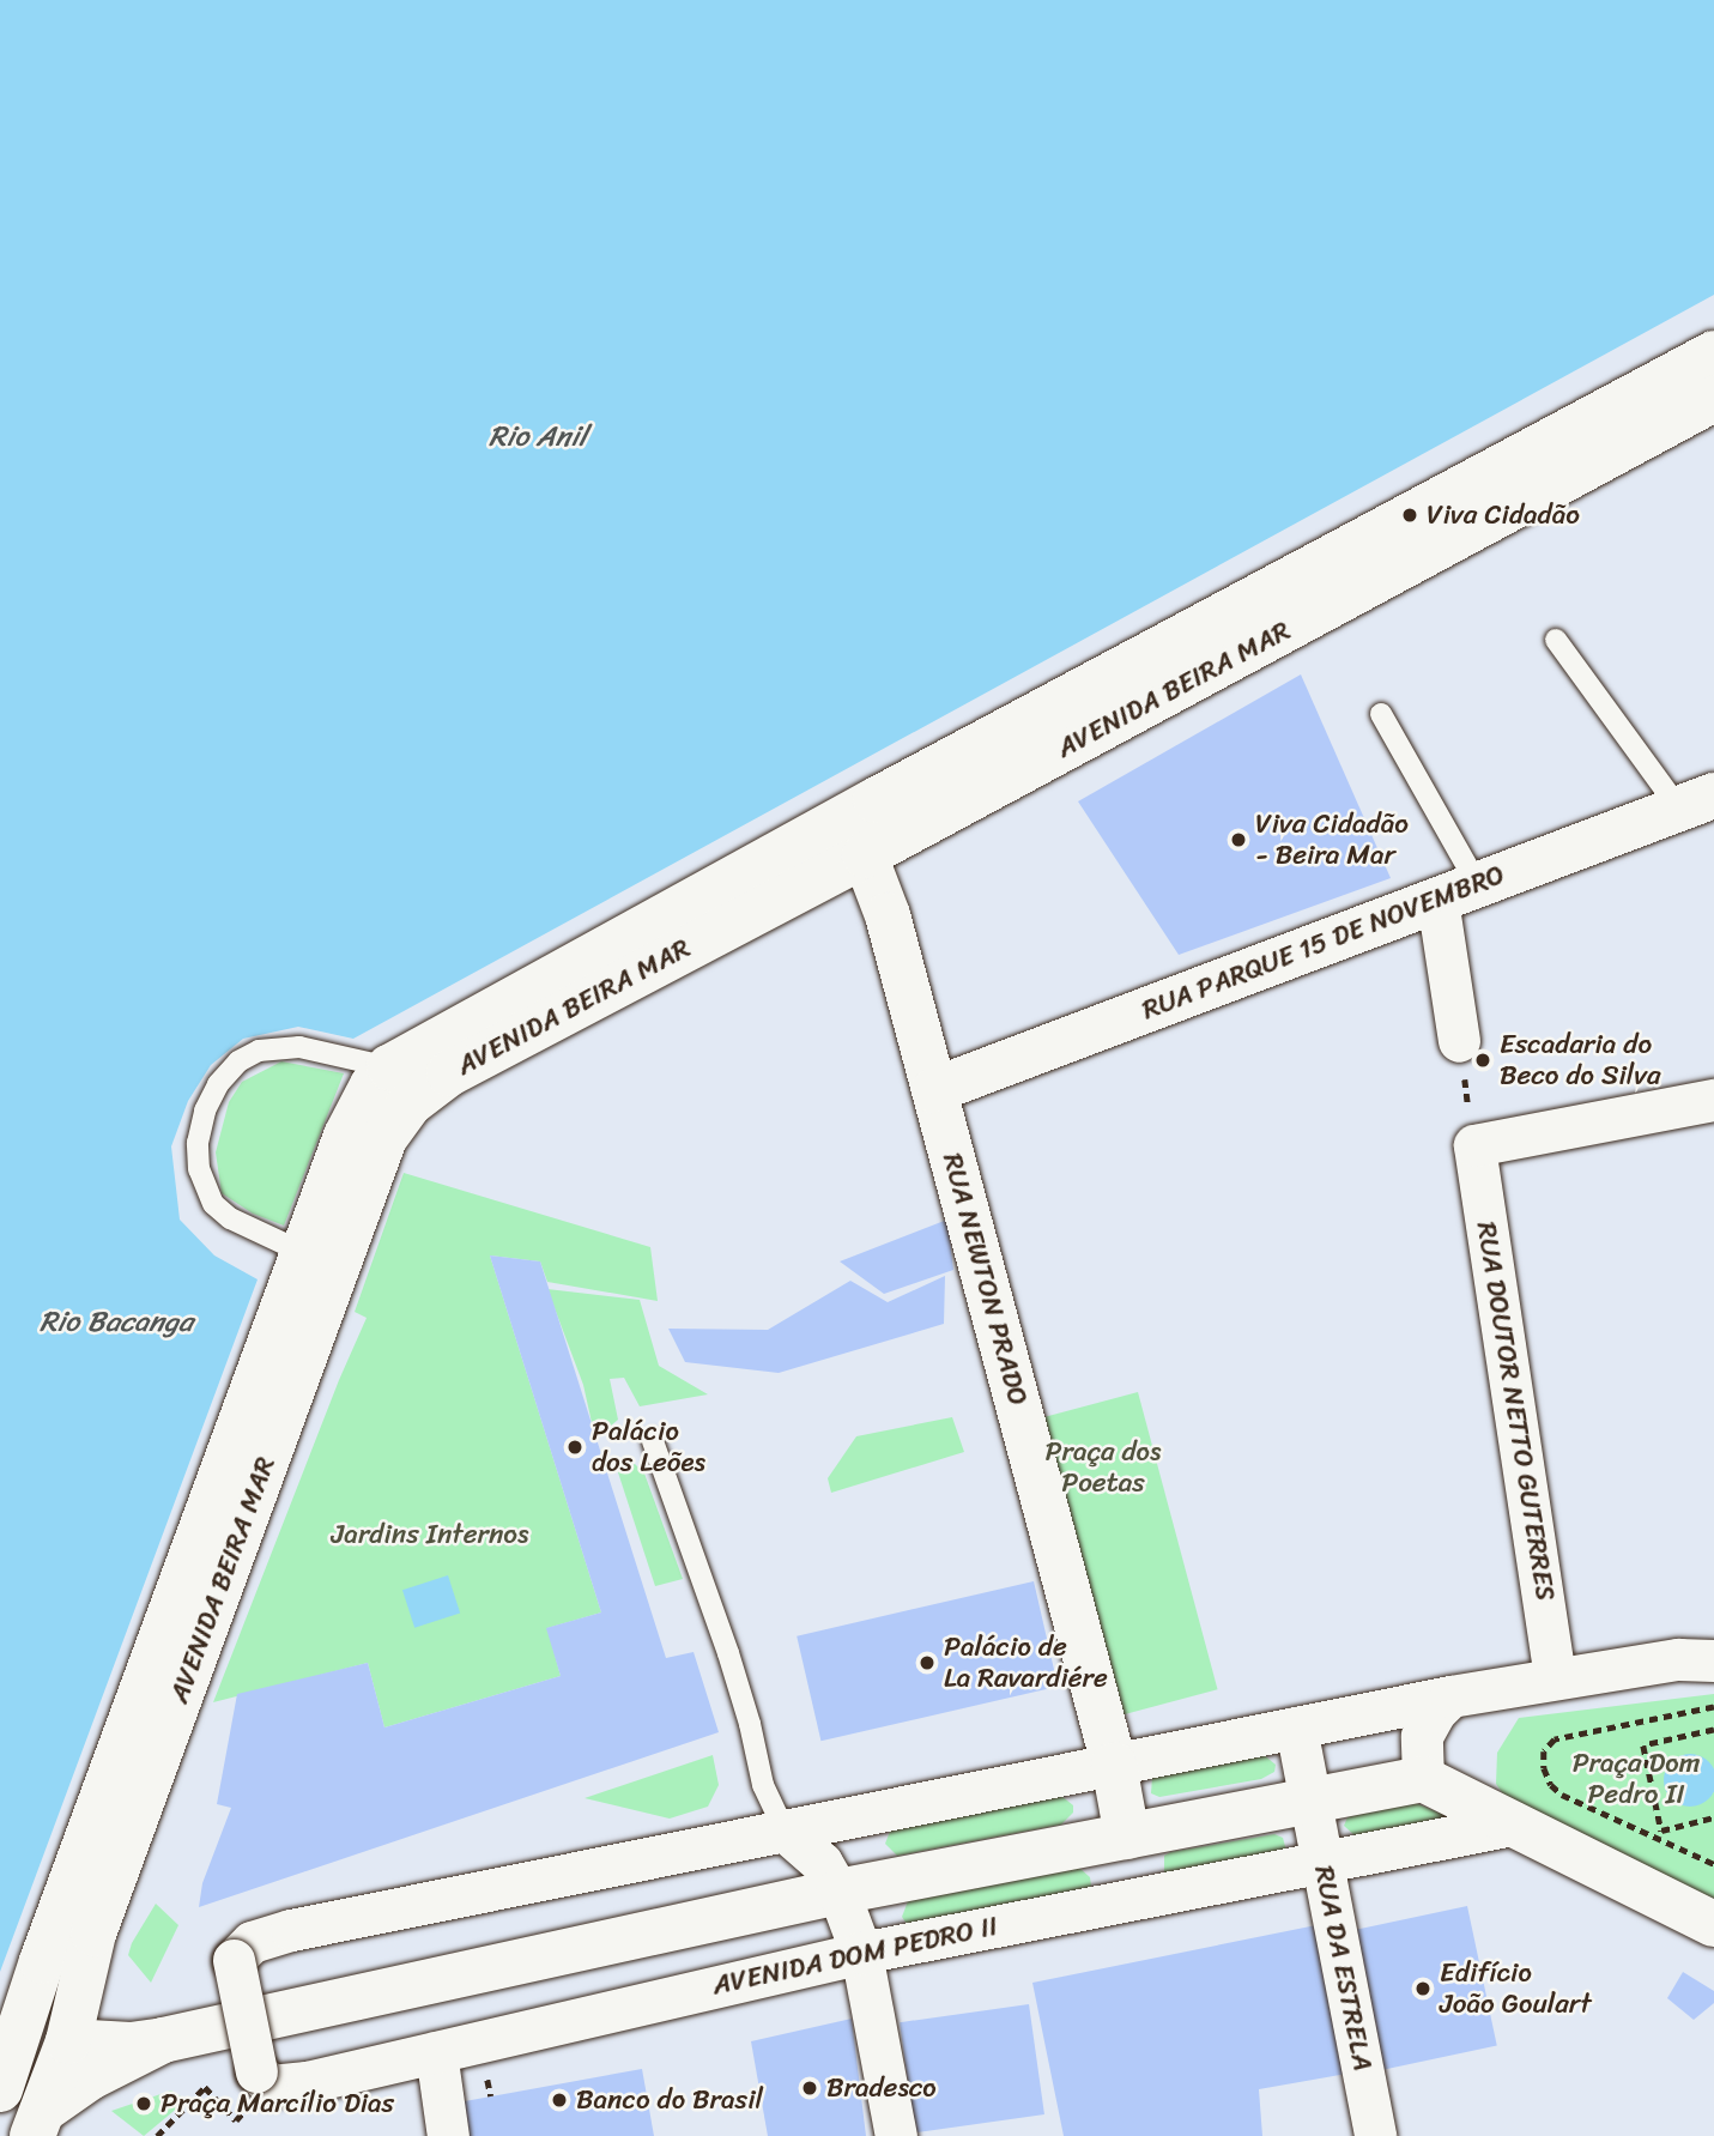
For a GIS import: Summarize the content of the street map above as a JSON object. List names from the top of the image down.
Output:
{
  "streets": {
    "main road": ["AVENIDA BEIRA MAR", "RUA PARQUE 15 DE NOVEMBRO", "RUA NEWTON PRADO"],
    "street": ["RUA DOUTOR NETTO GUTERRES", "AVENIDA DOM PEDRO II", "RUA DA ESTRELA"]
  },
  "crossings": [
    ["AVENIDA BEIRA MAR", "RUA NEWTON PRADO"],
    ["RUA PARQUE 15 DE NOVEMBRO", "RUA NEWTON PRADO"],
    ["RUA NEWTON PRADO", "AVENIDA DOM PEDRO II"],
    ["RUA DOUTOR NETTO GUTERRES", "AVENIDA DOM PEDRO II"],
    ["AVENIDA DOM PEDRO II", "RUA DA ESTRELA"]
  ],
  "water": ["Rio Anil", "Rio Bacanga"],
  "parks": ["Praça dos Poetas", "Jardins Internos", "Praça Dom Pedro II"],
  "places": [
    "Viva Cidadão",
    "Viva Cidadão - Beira Mar",
    "Escadaria do Beco do Silva",
    "Palácio dos Leões",
    "Palácio de La Ravardiére",
    "Edifício João Goulart",
    "Bradesco",
    "Banco do Brasil",
    "Praça Marcílio Dias"
  ]
}
